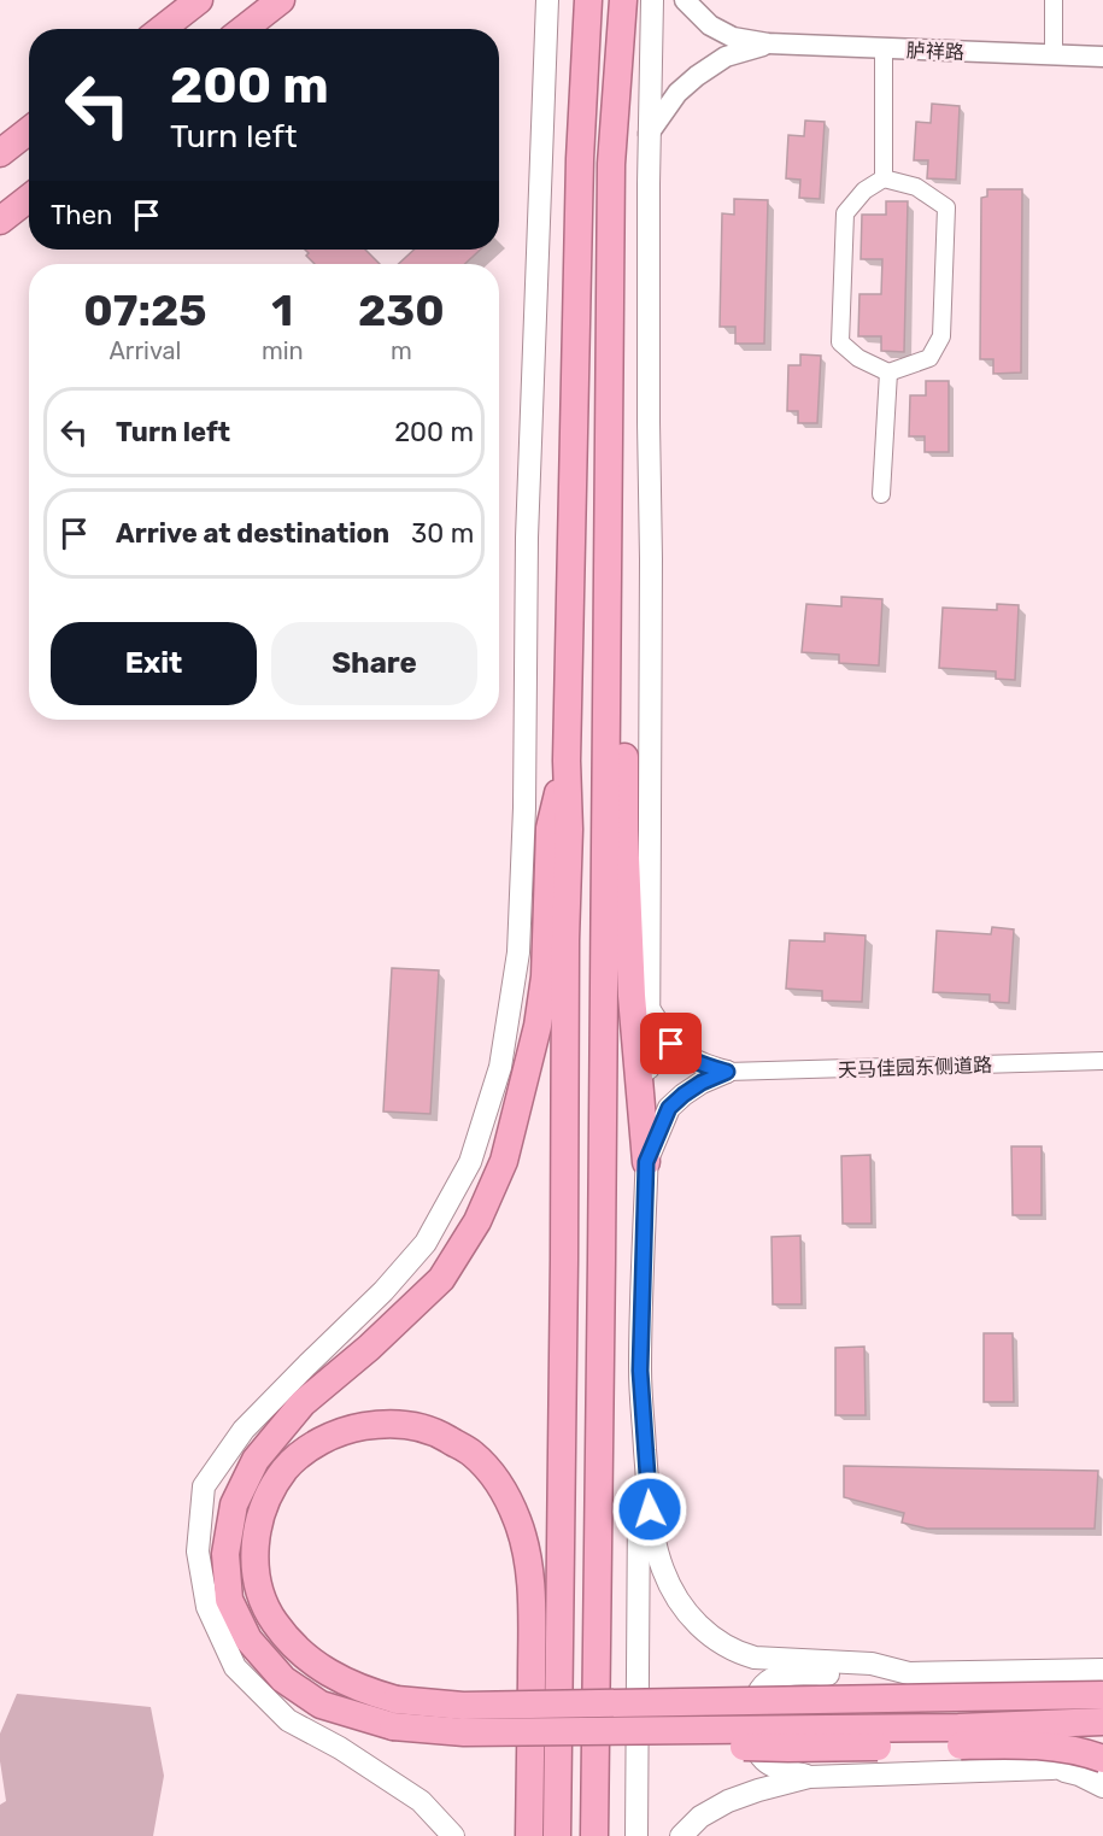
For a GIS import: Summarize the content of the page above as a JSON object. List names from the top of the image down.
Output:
{
  "streets": {
    "street": ["胪祥路", "天马佳园东侧道路"]
  },
  "page": {
    "turn": ["200 m", "Turn left"],
    "then": "Then",
    "eta": [
      "07:25",
      "Arrival",
      "1",
      "min",
      "230",
      "m"
    ],
    "list": [
      {
        "name": "Turn left",
        "value": "200 m"
      },
      {
        "name": "Arrive at destination",
        "value": "30 m"
      }
    ],
    "buttons": ["Exit", "Share"]
  }
}
